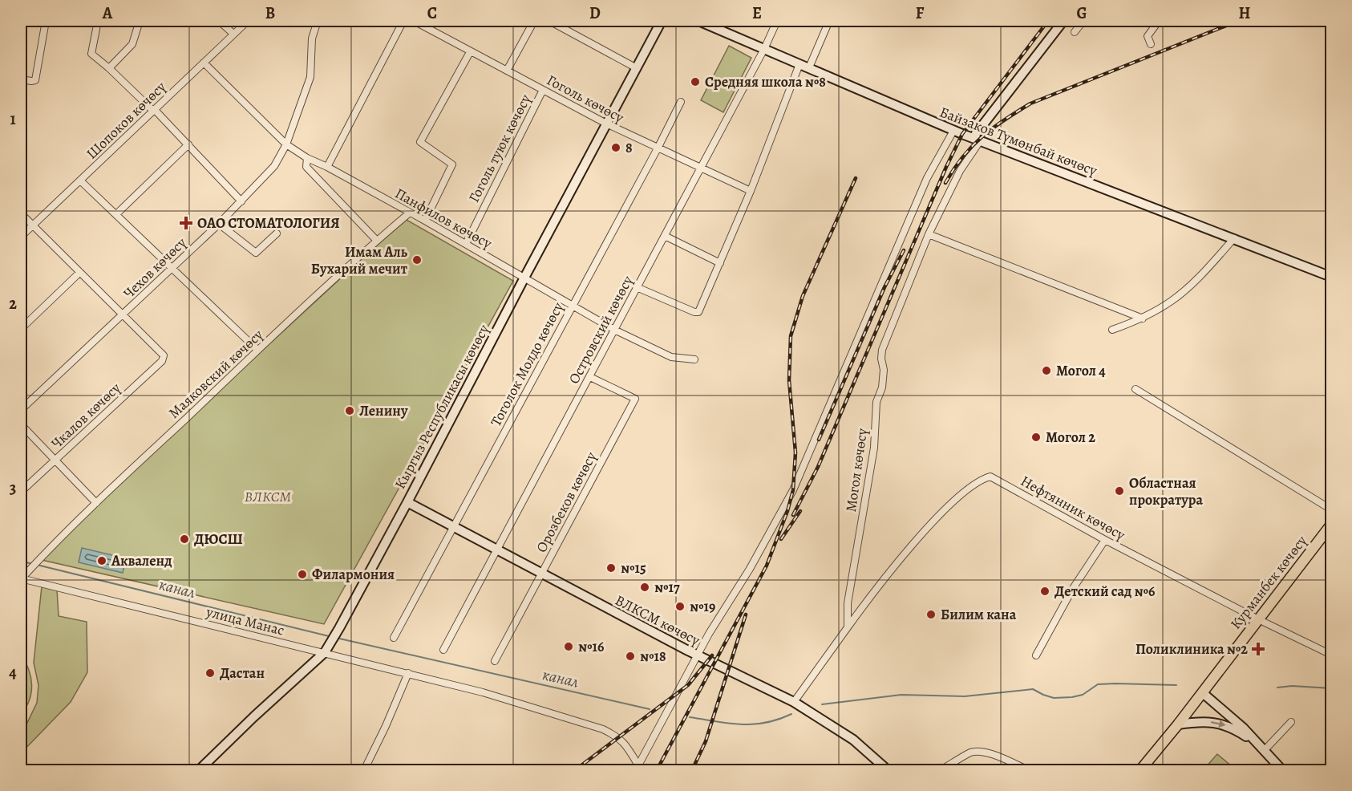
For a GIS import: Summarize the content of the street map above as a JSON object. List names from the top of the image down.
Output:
{
  "streets": {
    "main road": [
      "Байзаков Түмөнбай көчөсү",
      "Кыргыз Республикасы көчөсү",
      "Курманбек көчөсү",
      "ВЛКСМ көчөсү"
    ],
    "street": [
      "Гоголь көчөсү",
      "Шопоков көчөсү",
      "Гоголь туюк көчөсү",
      "Панфилов көчөсү",
      "Чехов көчөсү",
      "Островский көчөсү",
      "Тоголок Молдо көчөсү",
      "Маяковский көчөсү",
      "Чкалов көчөсү",
      "Могол көчөсү",
      "Орозбеков көчөсү",
      "Нефтянник көчөсү",
      "улица Манас"
    ]
  },
  "crossings": [
    ["Гоголь көчөсү", "Гоголь туюк көчөсү"],
    ["Гоголь көчөсү", "Островский көчөсү"],
    ["Гоголь көчөсү", "Тоголок Молдо көчөсү"],
    ["Гоголь көчөсү", "Кыргыз Республикасы көчөсү"],
    ["Шопоков көчөсү", "Панфилов көчөсү"],
    ["Байзаков Түмөнбай көчөсү", "Островский көчөсү"],
    ["Байзаков Түмөнбай көчөсү", "Могол көчөсү"],
    ["Гоголь туюк көчөсү", "Панфилов көчөсү"],
    ["Панфилов көчөсү", "Чехов көчөсү"],
    ["Панфилов көчөсү", "Островский көчөсү"],
    ["Панфилов көчөсү", "Тоголок Молдо көчөсү"],
    ["Панфилов көчөсү", "Маяковский көчөсү"],
    ["Панфилов көчөсү", "Кыргыз Республикасы көчөсү"],
    ["Чехов көчөсү", "Чкалов көчөсү"],
    ["Островский көчөсү", "Орозбеков көчөсү"],
    ["Островский көчөсү", "ВЛКСМ көчөсү"],
    ["Тоголок Молдо көчөсү", "ВЛКСМ көчөсү"],
    ["Маяковский көчөсү", "улица Манас"],
    ["Кыргыз Республикасы көчөсү", "ВЛКСМ көчөсү"],
    ["Кыргыз Республикасы көчөсү", "улица Манас"],
    ["Могол көчөсү", "Нефтянник көчөсү"],
    ["Орозбеков көчөсү", "ВЛКСМ көчөсү"],
    ["Нефтянник көчөсү", "Курманбек көчөсү"]
  ],
  "water": ["канал"],
  "parks": ["ВЛКСМ"],
  "places": {
    "other": [
      "Средняя школа №8",
      "8",
      "Имам Аль Бухарий мечит",
      "Могол 4",
      "Ленину",
      "Могол 2",
      "Областная прократура",
      "ДЮСШ",
      "Акваленд",
      "№15",
      "Филармония",
      "№17",
      "Детский сад №6",
      "№19",
      "Билим кана",
      "№16",
      "№18",
      "Дастан"
    ],
    "health": ["ОАО СТОМАТОЛОГИЯ", "Поликлиника №2"]
  },
  "grid": {
    "columns": [
      "A",
      "B",
      "C",
      "D",
      "E",
      "F",
      "G",
      "H"
    ],
    "rows": [
      "1",
      "2",
      "3",
      "4"
    ]
  }
}
